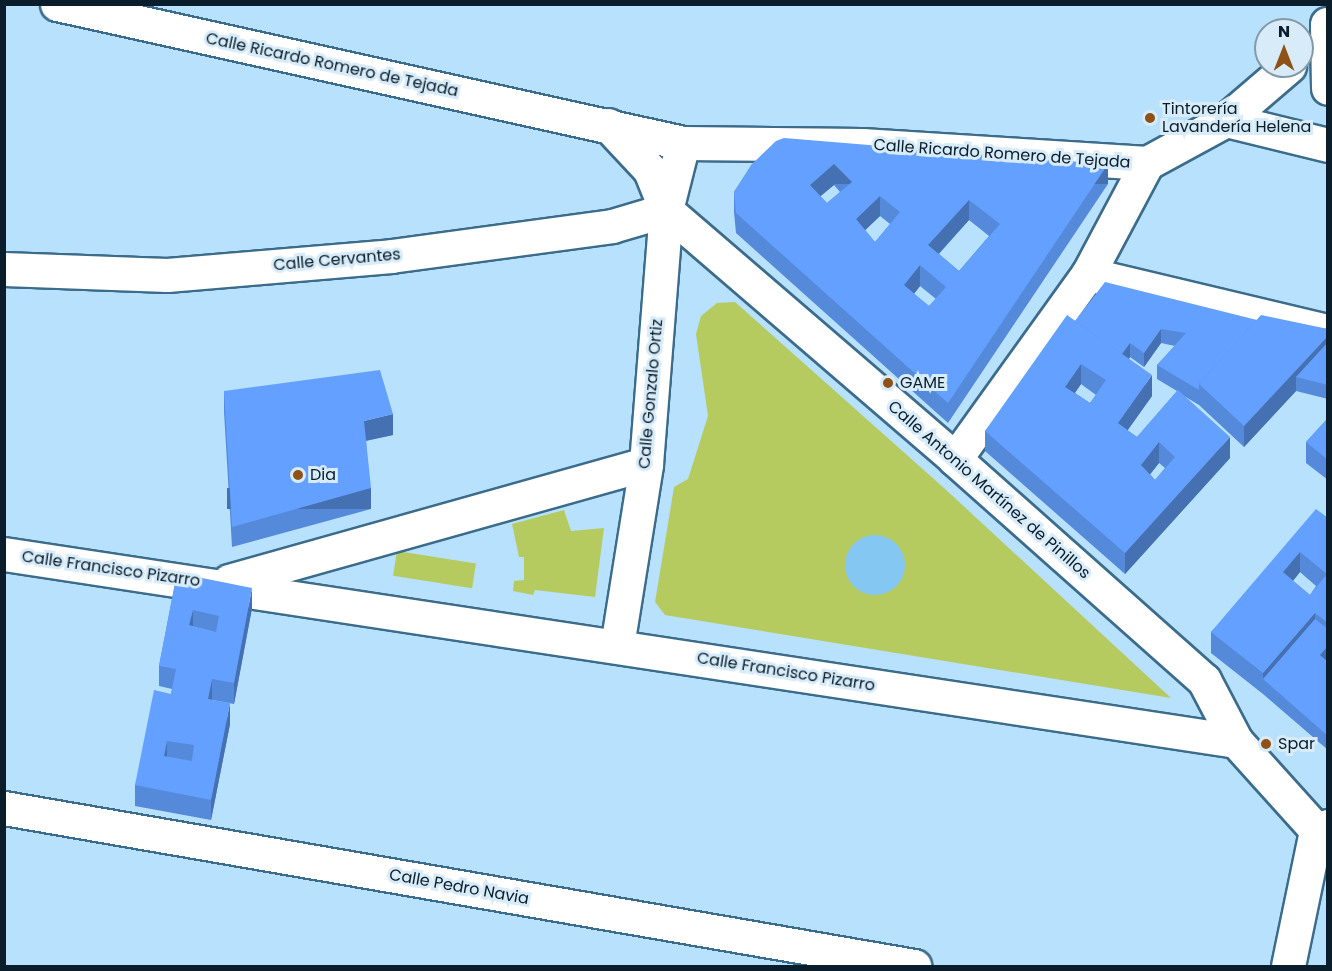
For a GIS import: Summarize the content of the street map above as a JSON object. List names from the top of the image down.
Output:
{
  "streets": {
    "street": [
      "Calle Ricardo Romero de Tejada",
      "Calle Cervantes",
      "Calle Gonzalo Ortiz",
      "Calle Antonio Martínez de Pinillos",
      "Calle Francisco Pizarro",
      "Calle Pedro Navia"
    ]
  },
  "crossings": [
    ["Calle Ricardo Romero de Tejada", "Calle Gonzalo Ortiz"],
    ["Calle Cervantes", "Calle Gonzalo Ortiz"],
    ["Calle Cervantes", "Calle Antonio Martínez de Pinillos"],
    ["Calle Gonzalo Ortiz", "Calle Antonio Martínez de Pinillos"],
    ["Calle Gonzalo Ortiz", "Calle Francisco Pizarro"],
    ["Calle Antonio Martínez de Pinillos", "Calle Francisco Pizarro"]
  ],
  "places": [
    "Tintorería Lavandería Helena",
    "GAME",
    "Dia",
    "Spar"
  ],
  "north": "top"
}
